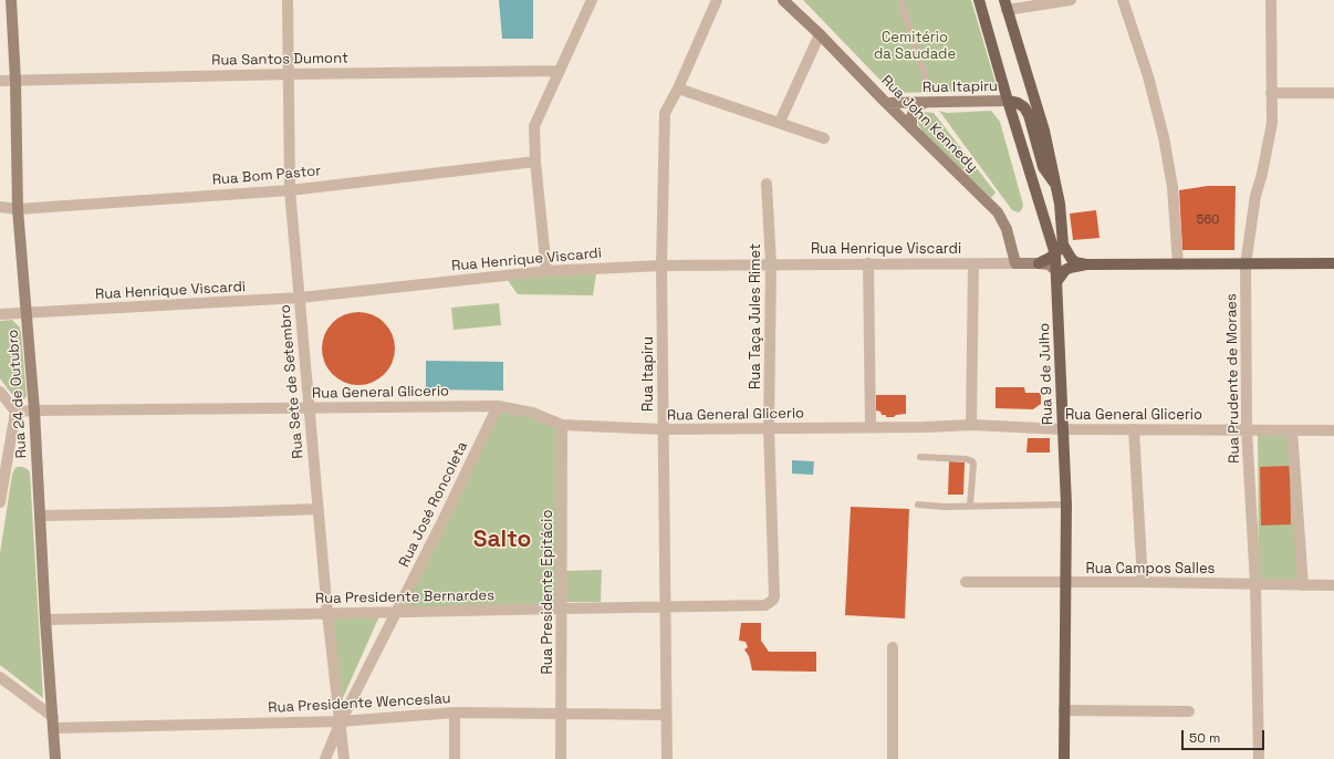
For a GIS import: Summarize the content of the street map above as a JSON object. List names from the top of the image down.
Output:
{
  "streets": {
    "main road": ["Rua 9 de Julho"],
    "street": [
      "Rua Santos Dumont",
      "Rua Itapiru",
      "Rua John Kennedy",
      "Rua Bom Pastor",
      "Rua Henrique Viscardi",
      "Rua Taça Jules Rimet",
      "Rua Prudente de Moraes",
      "Rua Sete de Setembro",
      "Rua General Glicerio",
      "Rua 24 de Outubro",
      "Rua José Roncoleta",
      "Rua Campos Salles",
      "Rua Presidente Epitácio",
      "Rua Presidente Bernardes",
      "Rua Presidente Wenceslau"
    ]
  },
  "crossings": [
    ["Rua Santos Dumont", "Rua Sete de Setembro"],
    ["Rua Santos Dumont", "Rua 24 de Outubro"],
    ["Rua Itapiru", "Rua John Kennedy"],
    ["Rua Itapiru", "Rua Henrique Viscardi"],
    ["Rua Itapiru", "Rua 9 de Julho"],
    ["Rua Itapiru", "Rua General Glicerio"],
    ["Rua Itapiru", "Rua Presidente Bernardes"],
    ["Rua Itapiru", "Rua Presidente Wenceslau"],
    ["Rua John Kennedy", "Rua Henrique Viscardi"],
    ["Rua Bom Pastor", "Rua Sete de Setembro"],
    ["Rua Bom Pastor", "Rua 24 de Outubro"],
    ["Rua Henrique Viscardi", "Rua Taça Jules Rimet"],
    ["Rua Henrique Viscardi", "Rua 9 de Julho"],
    ["Rua Henrique Viscardi", "Rua Sete de Setembro"],
    ["Rua Henrique Viscardi", "Rua 24 de Outubro"],
    ["Rua Taça Jules Rimet", "Rua General Glicerio"],
    ["Rua Taça Jules Rimet", "Rua Presidente Bernardes"],
    ["Rua 9 de Julho", "Rua General Glicerio"],
    ["Rua 9 de Julho", "Rua Campos Salles"],
    ["Rua Prudente de Moraes", "Rua General Glicerio"],
    ["Rua Prudente de Moraes", "Rua Campos Salles"],
    ["Rua Sete de Setembro", "Rua General Glicerio"],
    ["Rua Sete de Setembro", "Rua José Roncoleta"],
    ["Rua Sete de Setembro", "Rua Presidente Bernardes"],
    ["Rua Sete de Setembro", "Rua Presidente Wenceslau"],
    ["Rua General Glicerio", "Rua 24 de Outubro"],
    ["Rua General Glicerio", "Rua José Roncoleta"],
    ["Rua General Glicerio", "Rua Presidente Epitácio"],
    ["Rua 24 de Outubro", "Rua Presidente Bernardes"],
    ["Rua 24 de Outubro", "Rua Presidente Wenceslau"],
    ["Rua José Roncoleta", "Rua Presidente Bernardes"],
    ["Rua José Roncoleta", "Rua Presidente Wenceslau"],
    ["Rua Presidente Epitácio", "Rua Presidente Bernardes"],
    ["Rua Presidente Epitácio", "Rua Presidente Wenceslau"]
  ],
  "districts": ["Salto"],
  "parks": ["Cemitério da Saudade"],
  "house_numbers": ["560"],
  "scale_bar": "50 m"
}
